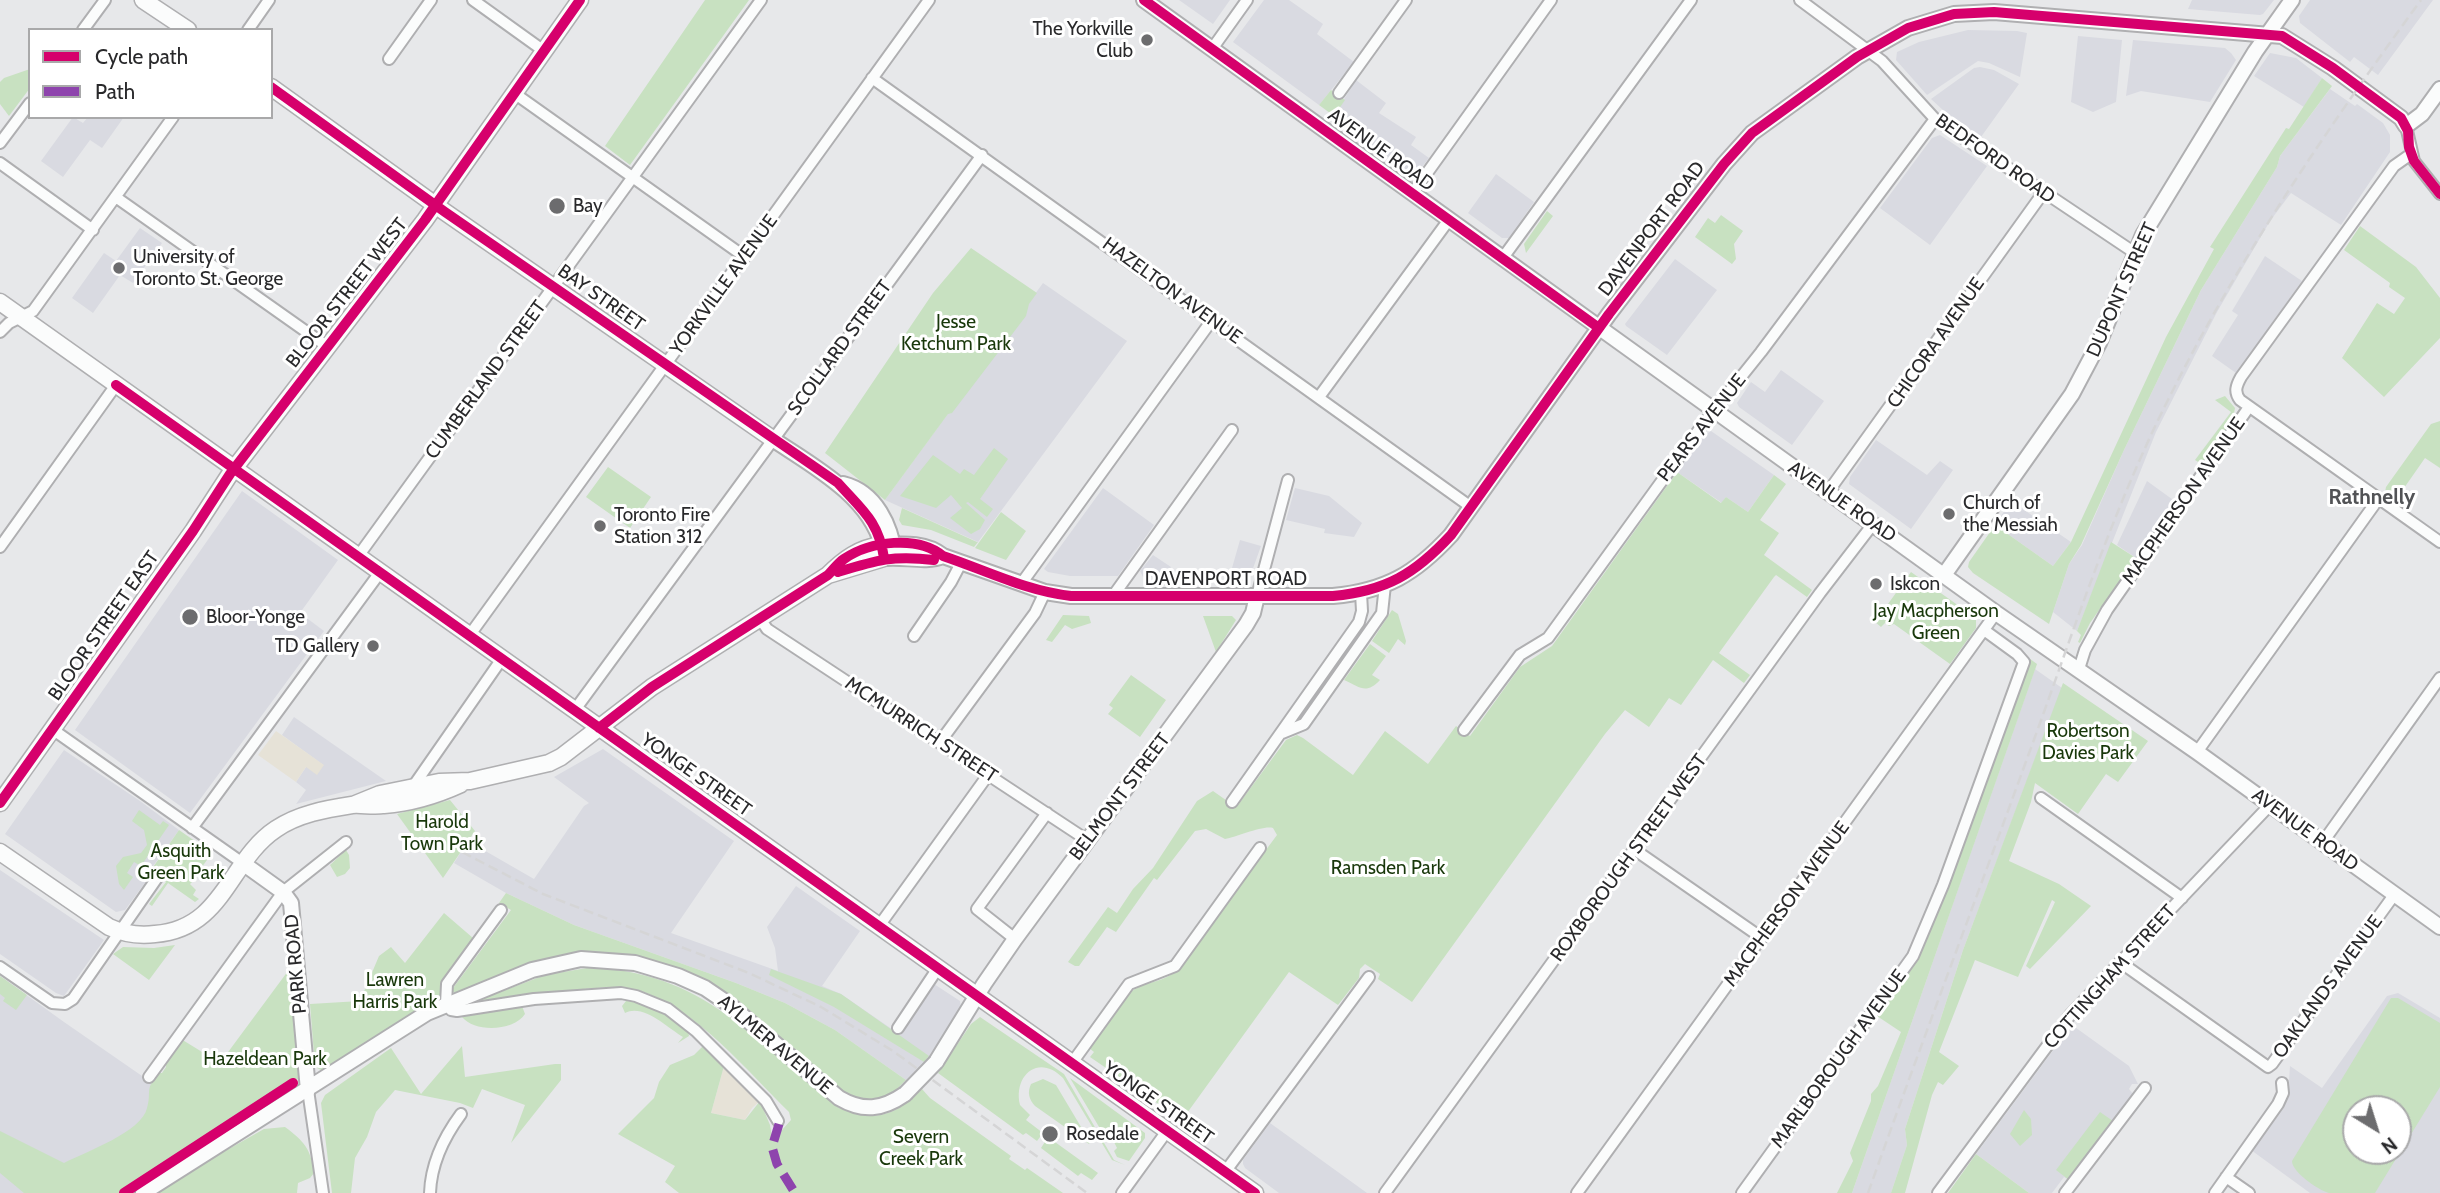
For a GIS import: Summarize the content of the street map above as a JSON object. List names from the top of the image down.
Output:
{
  "streets": {
    "main road": [
      "AVENUE ROAD",
      "DAVENPORT ROAD",
      "DUPONT STREET",
      "BLOOR STREET WEST",
      "BAY STREET",
      "BLOOR STREET EAST",
      "YONGE STREET",
      "BELMONT STREET",
      "PARK ROAD",
      "AYLMER AVENUE"
    ],
    "street": [
      "BEDFORD ROAD",
      "YORKVILLE AVENUE",
      "HAZELTON AVENUE",
      "CHICORA AVENUE",
      "SCOLLARD STREET",
      "CUMBERLAND STREET",
      "PEARS AVENUE",
      "MACPHERSON AVENUE",
      "MCMURRICH STREET",
      "ROXBOROUGH STREET WEST",
      "COTTINGHAM STREET",
      "OAKLANDS AVENUE",
      "MARLBOROUGH AVENUE"
    ]
  },
  "crossings": [
    ["AVENUE ROAD", "DAVENPORT ROAD"],
    ["AVENUE ROAD", "DUPONT STREET"],
    ["AVENUE ROAD", "CHICORA AVENUE"],
    ["AVENUE ROAD", "PEARS AVENUE"],
    ["AVENUE ROAD", "MACPHERSON AVENUE"],
    ["AVENUE ROAD", "ROXBOROUGH STREET WEST"],
    ["AVENUE ROAD", "COTTINGHAM STREET"],
    ["AVENUE ROAD", "OAKLANDS AVENUE"],
    ["BEDFORD ROAD", "DAVENPORT ROAD"],
    ["BEDFORD ROAD", "DUPONT STREET"],
    ["BEDFORD ROAD", "CHICORA AVENUE"],
    ["BEDFORD ROAD", "PEARS AVENUE"],
    ["DAVENPORT ROAD", "DUPONT STREET"],
    ["DAVENPORT ROAD", "HAZELTON AVENUE"],
    ["DAVENPORT ROAD", "BAY STREET"],
    ["DAVENPORT ROAD", "MCMURRICH STREET"],
    ["DAVENPORT ROAD", "YONGE STREET"],
    ["DAVENPORT ROAD", "BELMONT STREET"],
    ["YORKVILLE AVENUE", "HAZELTON AVENUE"],
    ["YORKVILLE AVENUE", "BAY STREET"],
    ["YORKVILLE AVENUE", "YONGE STREET"],
    ["HAZELTON AVENUE", "SCOLLARD STREET"],
    ["BLOOR STREET WEST", "BAY STREET"],
    ["BLOOR STREET WEST", "BLOOR STREET EAST"],
    ["BLOOR STREET WEST", "YONGE STREET"],
    ["BAY STREET", "SCOLLARD STREET"],
    ["BAY STREET", "CUMBERLAND STREET"],
    ["SCOLLARD STREET", "YONGE STREET"],
    ["CUMBERLAND STREET", "YONGE STREET"],
    ["MACPHERSON AVENUE", "MARLBOROUGH AVENUE"],
    ["BLOOR STREET EAST", "YONGE STREET"],
    ["BLOOR STREET EAST", "PARK ROAD"],
    ["MCMURRICH STREET", "BELMONT STREET"],
    ["YONGE STREET", "BELMONT STREET"],
    ["YONGE STREET", "AYLMER AVENUE"],
    ["BELMONT STREET", "AYLMER AVENUE"],
    ["PARK ROAD", "AYLMER AVENUE"],
    ["COTTINGHAM STREET", "OAKLANDS AVENUE"]
  ],
  "districts": ["Rathnelly"],
  "parks": [
    "Jesse Ketchum Park",
    "Jay Macpherson Green",
    "Robertson Davies Park",
    "Harold Town Park",
    "Asquith Green Park",
    "Ramsden Park",
    "Lawren Harris Park",
    "Hazeldean Park",
    "Severn Creek Park"
  ],
  "places": [
    "The Yorkville Club",
    "Bay",
    "University of Toronto St. George",
    "Church of the Messiah",
    "Toronto Fire Station 312",
    "Iskcon",
    "Bloor-Yonge",
    "TD Gallery",
    "Rosedale"
  ],
  "legend": ["Cycle path", "Path"],
  "north": "bottom right"
}
